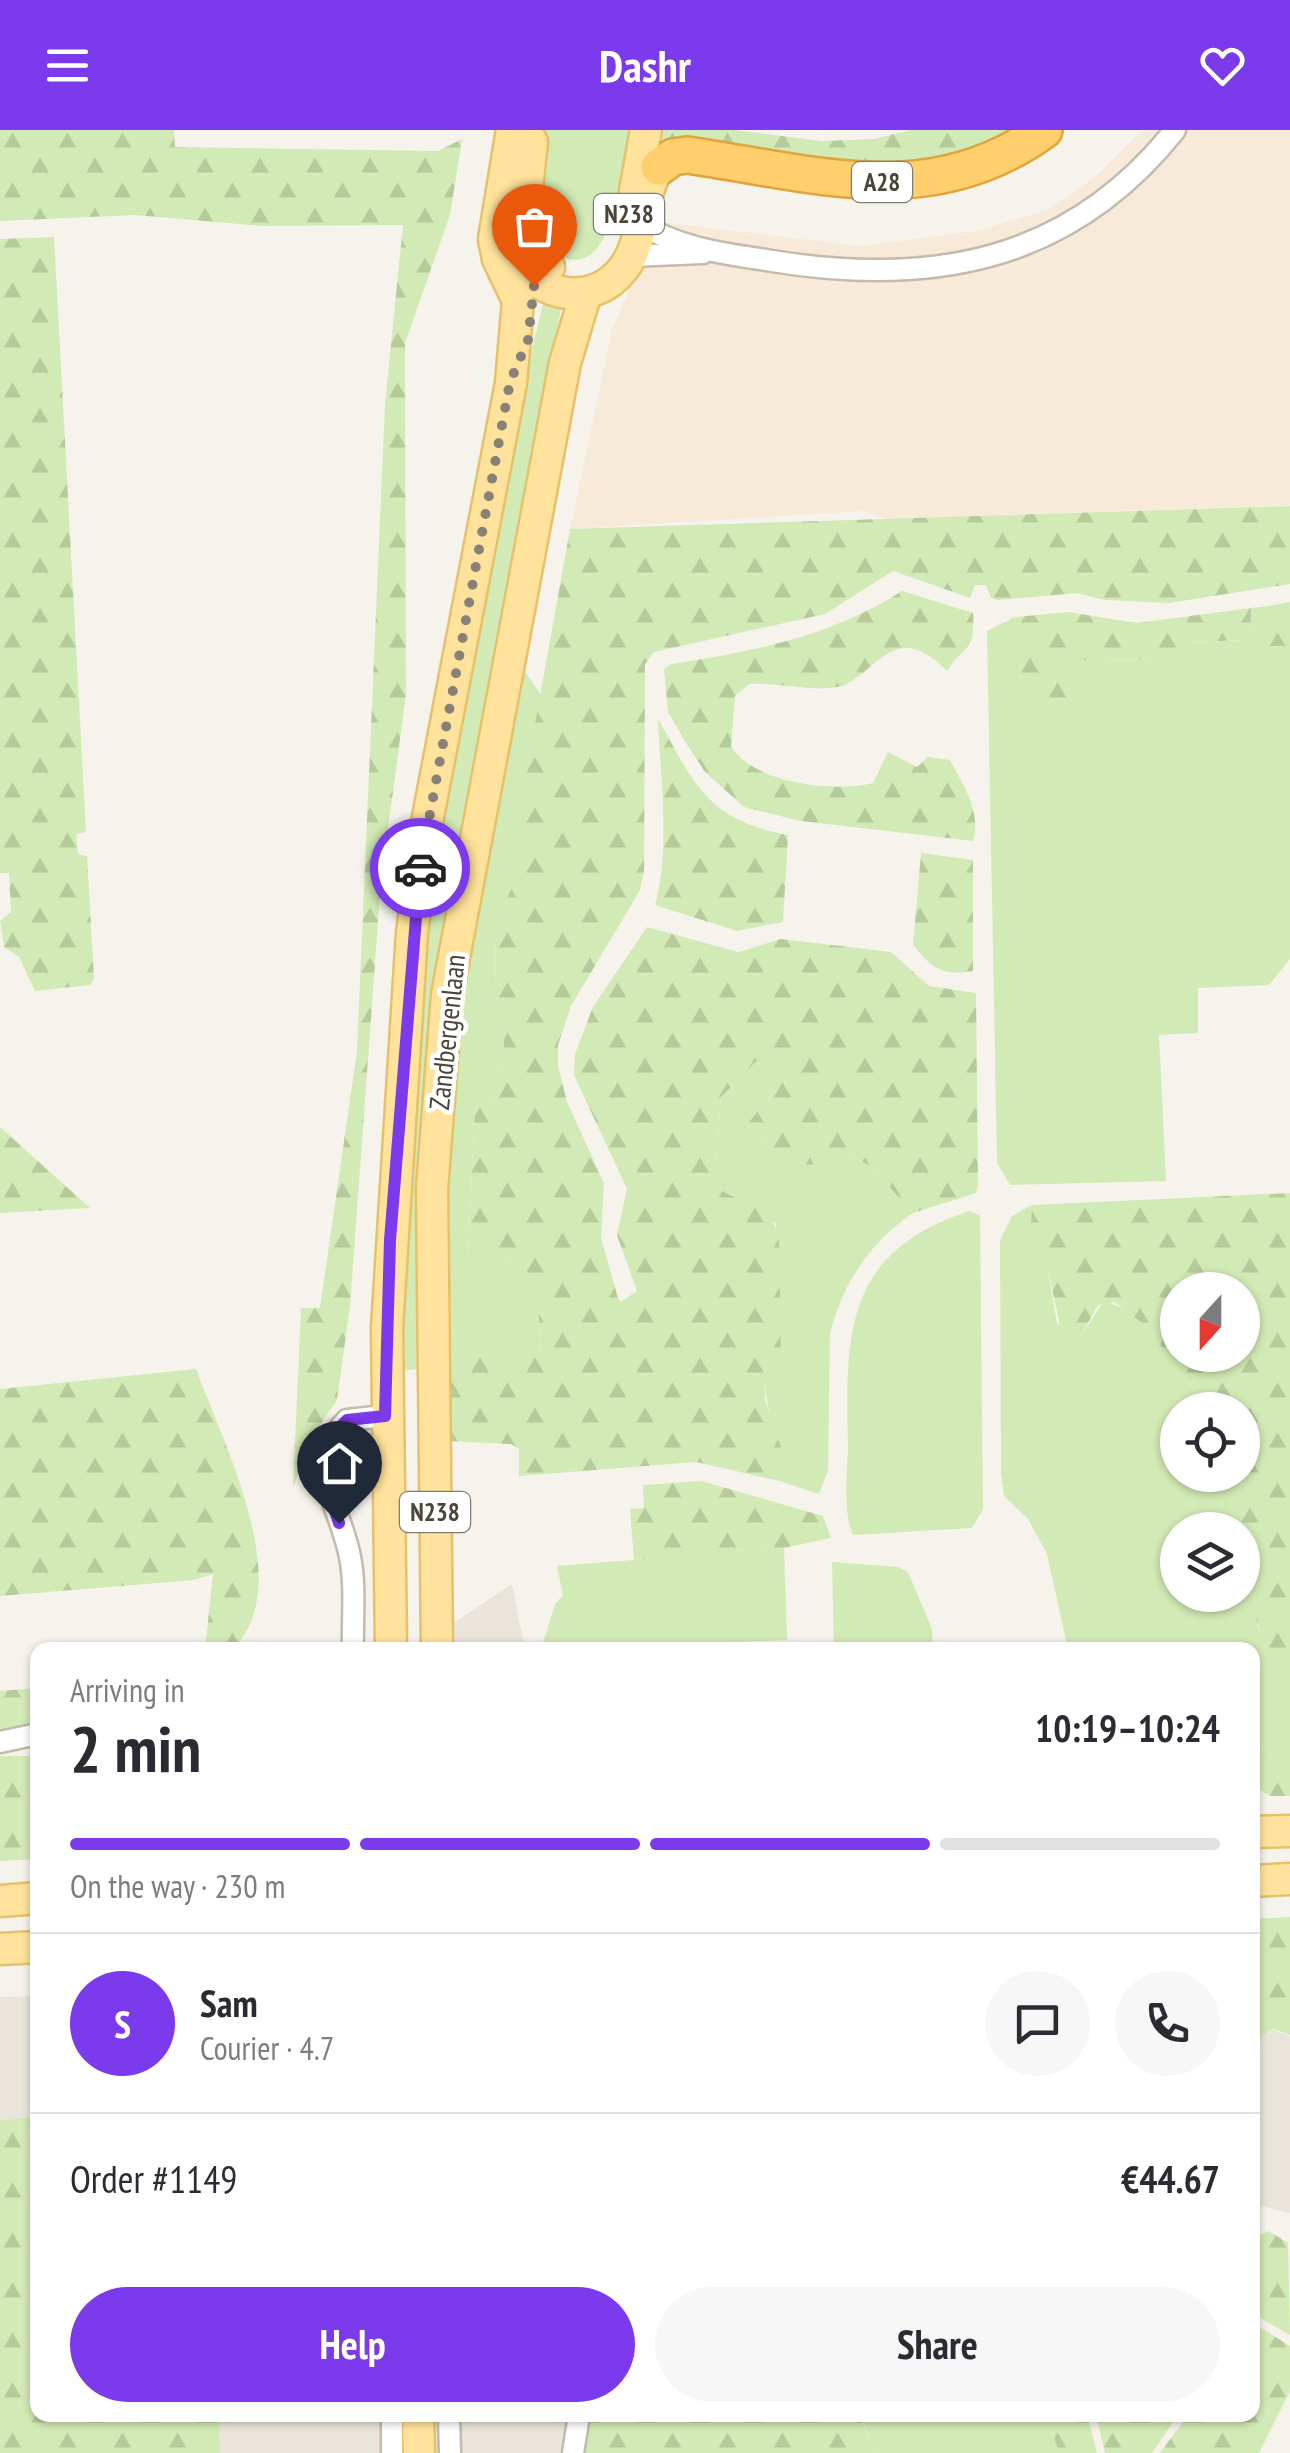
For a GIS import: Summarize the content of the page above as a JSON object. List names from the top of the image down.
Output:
{
  "streets": {
    "highway": ["A28"],
    "main road": ["N238", "Zandbergenlaan"]
  },
  "crossings": [
    ["A28", "N238"],
    ["N238", "Zandbergenlaan"]
  ],
  "north": "bottom",
  "page": {
    "header": "Dashr",
    "heading": ["2 min", "Arriving in", "10:19–10:24"],
    "panel": [
      "Sam",
      "Courier · 4.7",
      "Order #1149",
      "€44.67"
    ],
    "bar": "On the way · 230 m",
    "round": "S",
    "buttons": ["Help", "Share"]
  }
}
